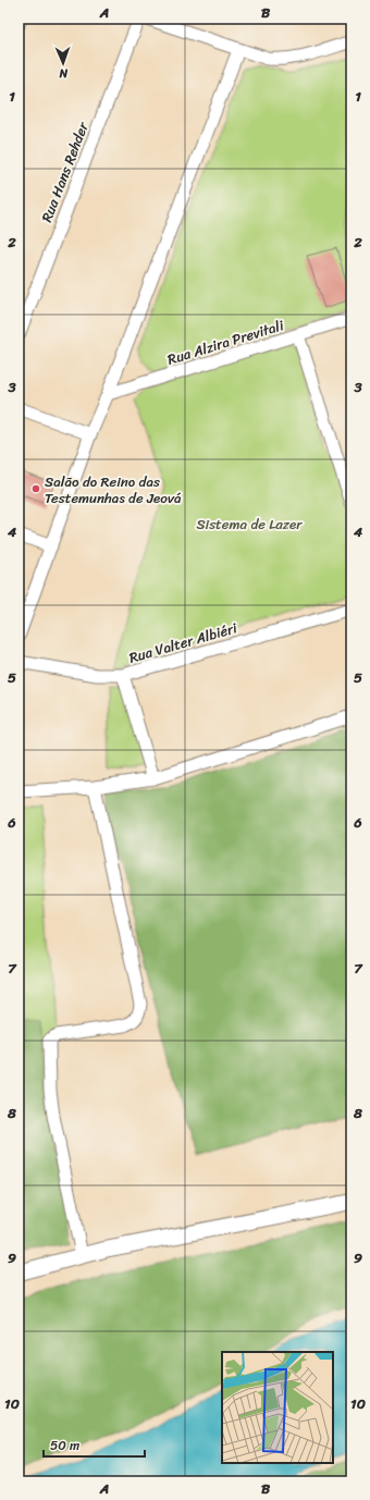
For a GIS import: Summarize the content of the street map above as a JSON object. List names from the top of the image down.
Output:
{
  "streets": {
    "street": ["Rua Hans Rehder", "Rua Alzira Previtali", "Rua Valter Albiéri"]
  },
  "parks": ["Sistema de Lazer"],
  "places": ["Salão do Reino das Testemunhas de Jeová"],
  "scale_bar": "50 m",
  "north": "bottom",
  "grid": {
    "columns": ["A", "B"],
    "rows": [
      "1",
      "2",
      "3",
      "4",
      "5",
      "6",
      "7",
      "8",
      "9",
      "10"
    ]
  }
}
